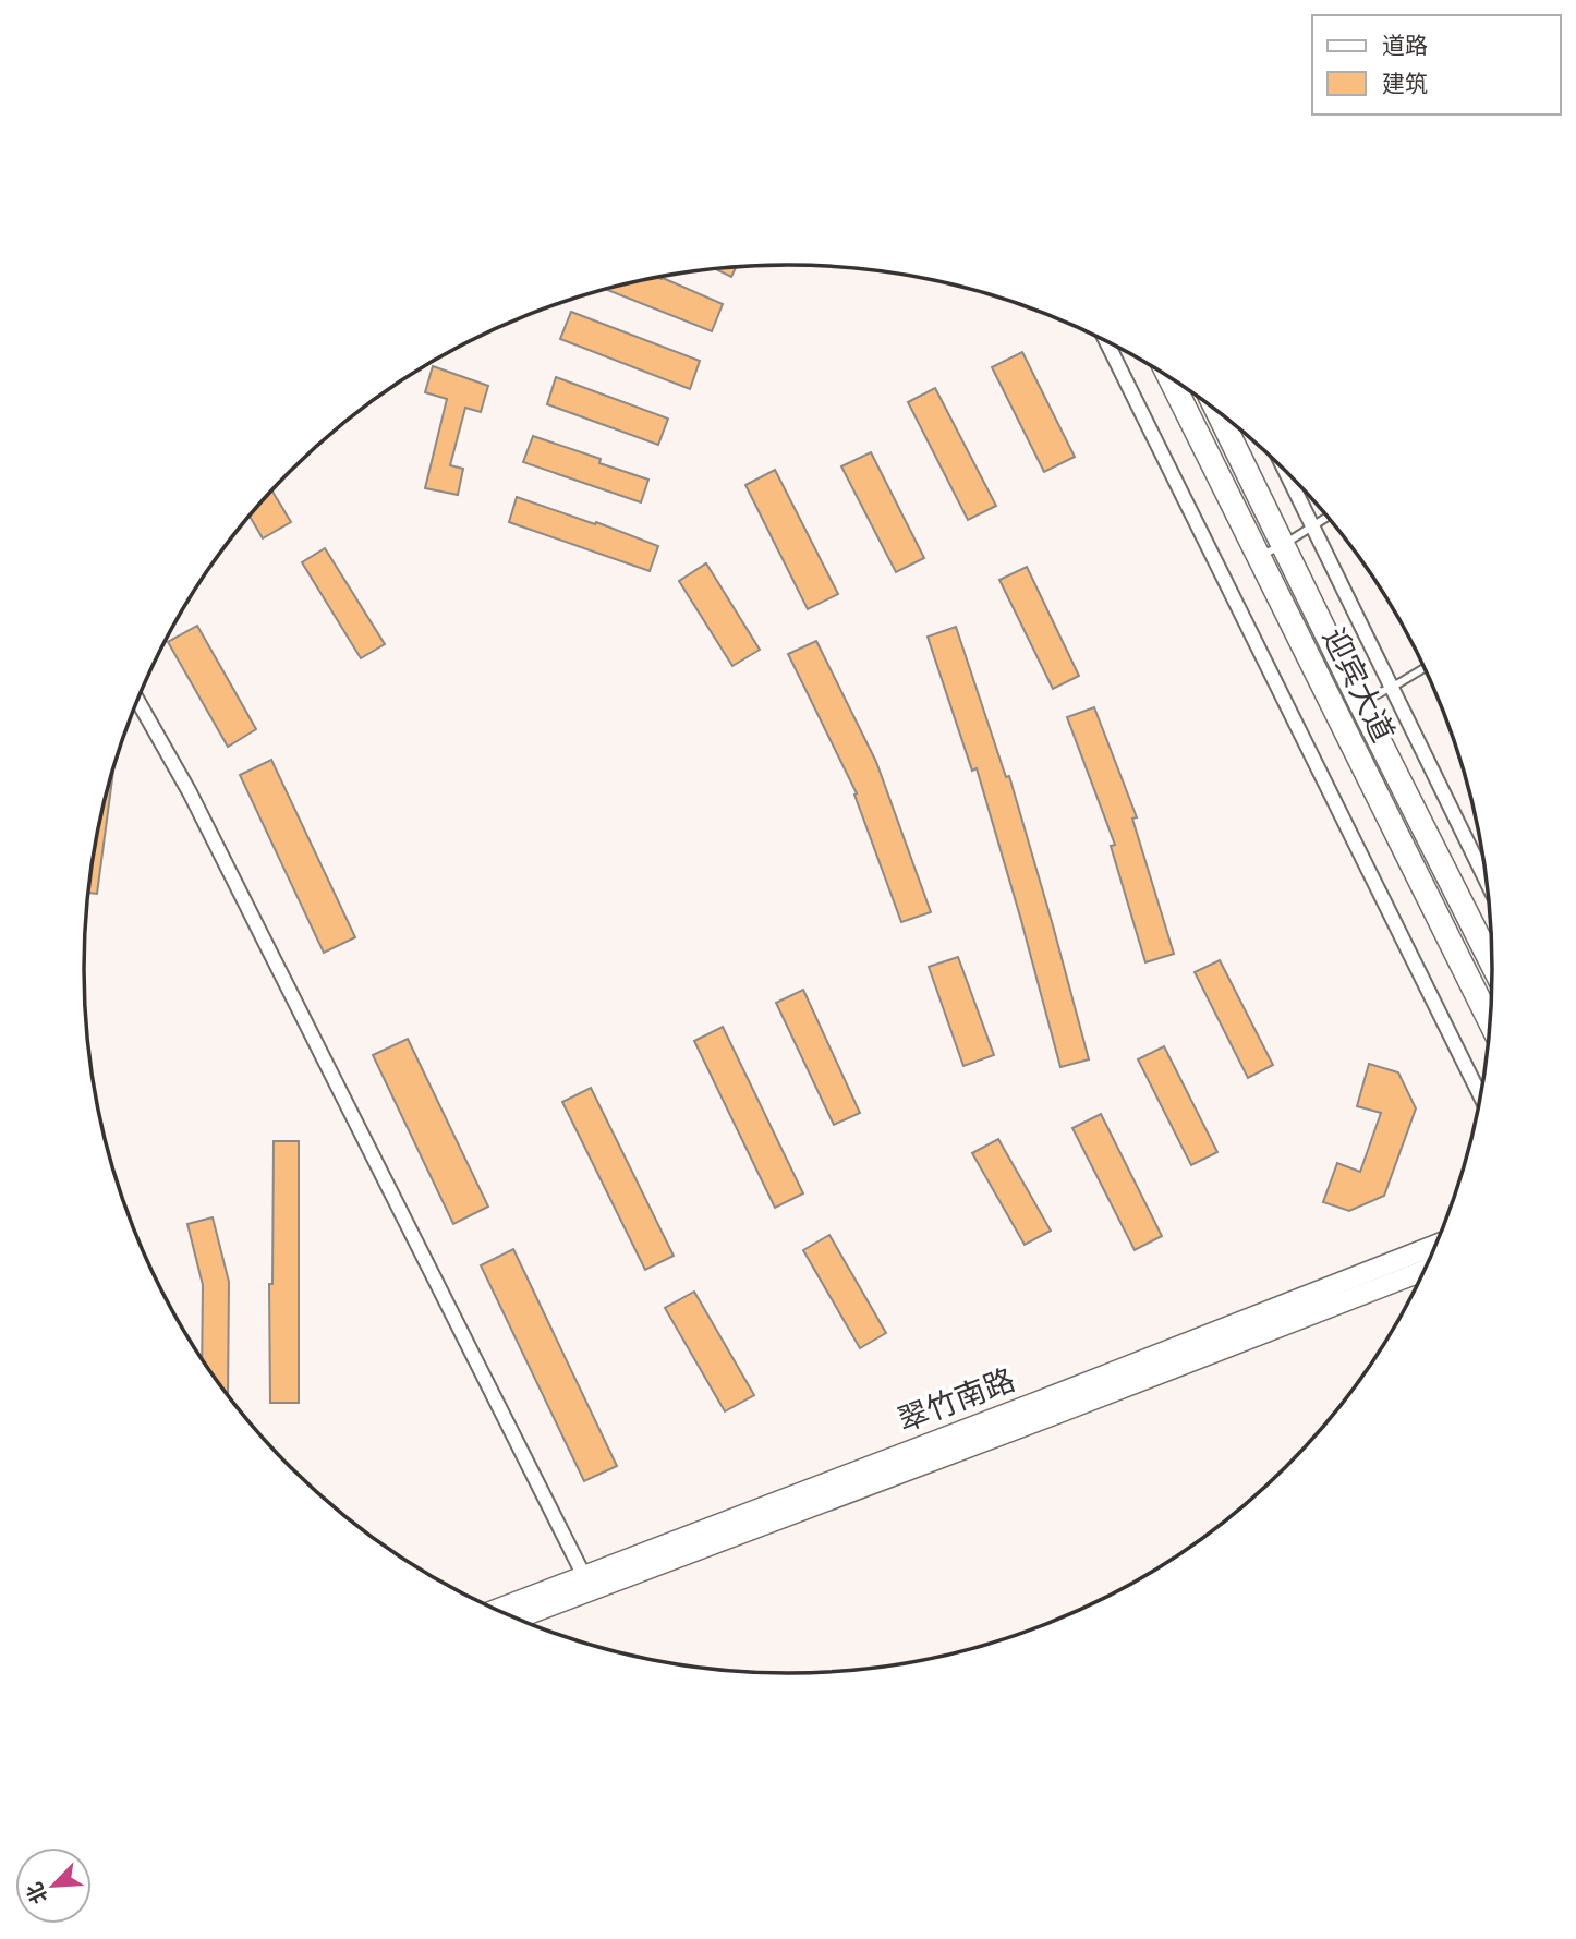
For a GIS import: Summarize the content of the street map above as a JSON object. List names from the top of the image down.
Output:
{
  "streets": {
    "main road": ["迎宾大道", "翠竹南路"]
  },
  "legend": ["道路", "建筑"],
  "north": "bottom left"
}
